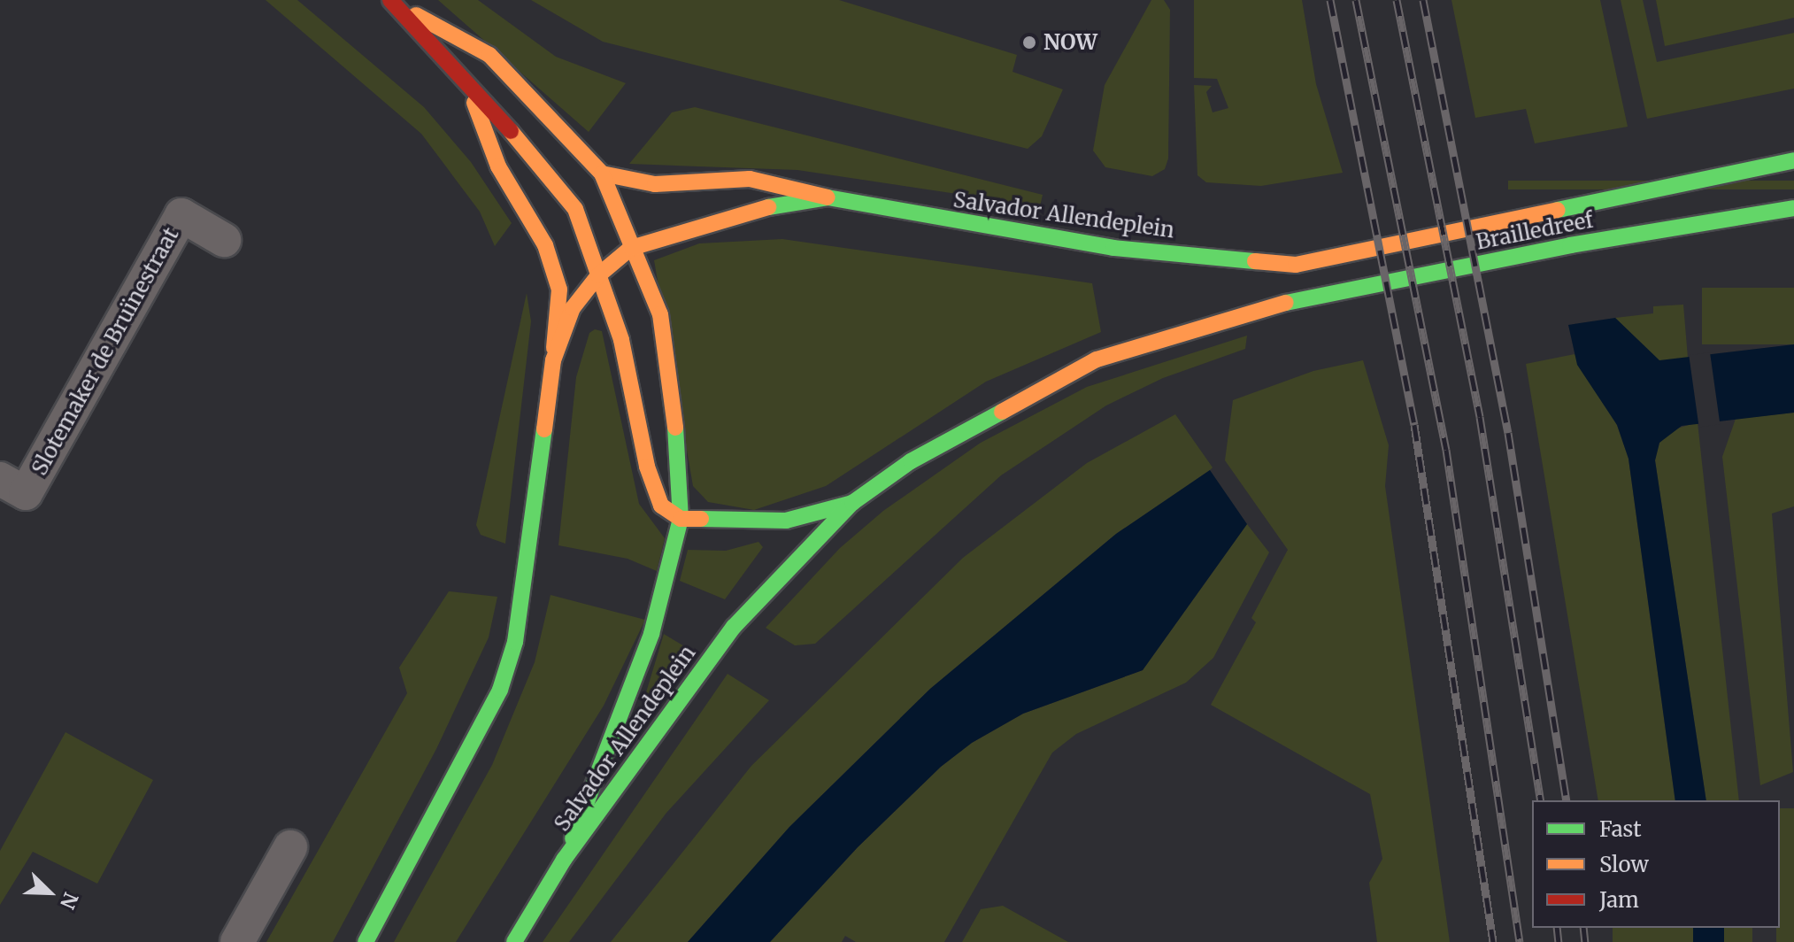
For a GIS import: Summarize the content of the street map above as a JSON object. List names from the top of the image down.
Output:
{
  "streets": {
    "main road": ["Salvador Allendeplein", "Brailledreef"],
    "street": ["Slotemaker de Bruïnestraat"]
  },
  "crossings": [
    ["Salvador Allendeplein", "Brailledreef"]
  ],
  "places": ["NOW"],
  "legend": ["Fast", "Slow", "Jam"],
  "north": "bottom right"
}
